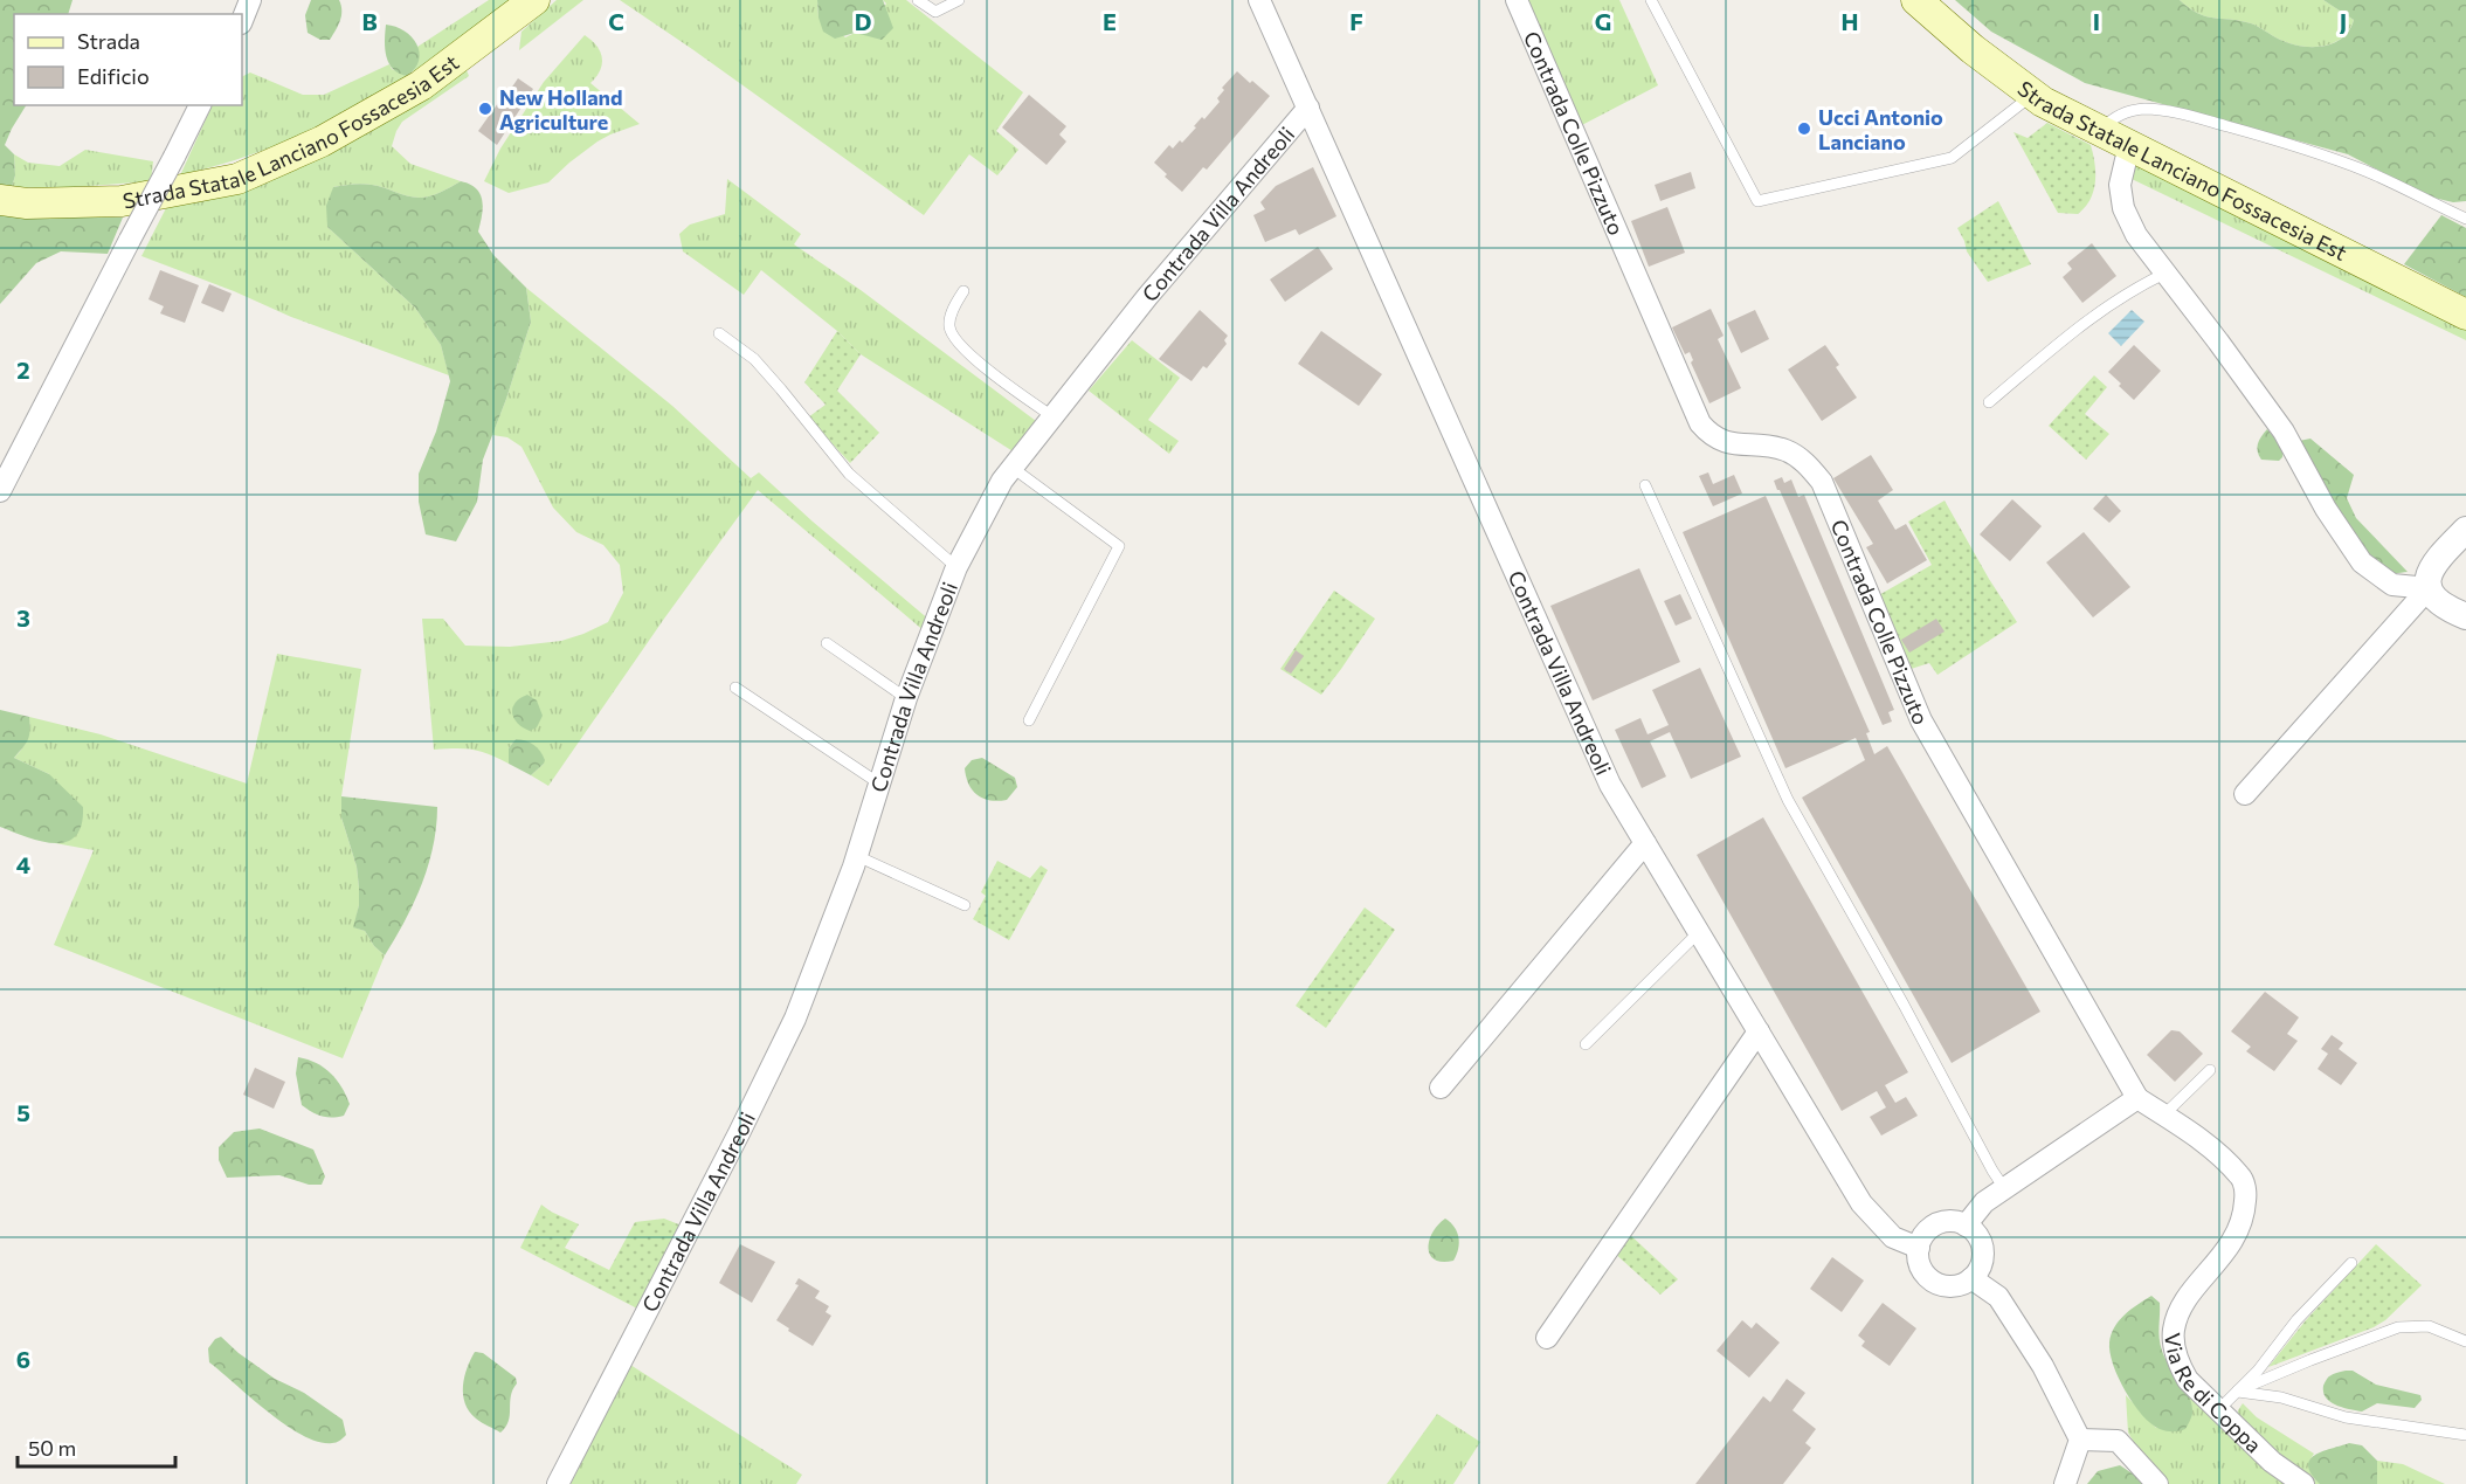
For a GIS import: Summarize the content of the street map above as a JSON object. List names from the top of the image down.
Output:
{
  "streets": {
    "main road": ["Strada Statale Lanciano Fossacesia Est"],
    "street": ["Contrada Colle Pizzuto", "Contrada Villa Andreoli", "Via Re di Coppa"]
  },
  "crossings": [
    ["Contrada Colle Pizzuto", "Via Re di Coppa"]
  ],
  "places": ["New Holland Agriculture", "Ucci Antonio Lanciano"],
  "legend": ["Strada", "Edificio"],
  "scale_bar": "50 m",
  "grid": {
    "columns": [
      "B",
      "C",
      "D",
      "E",
      "F",
      "G",
      "H",
      "I",
      "J"
    ],
    "rows": [
      "2",
      "3",
      "4",
      "5",
      "6"
    ]
  }
}
